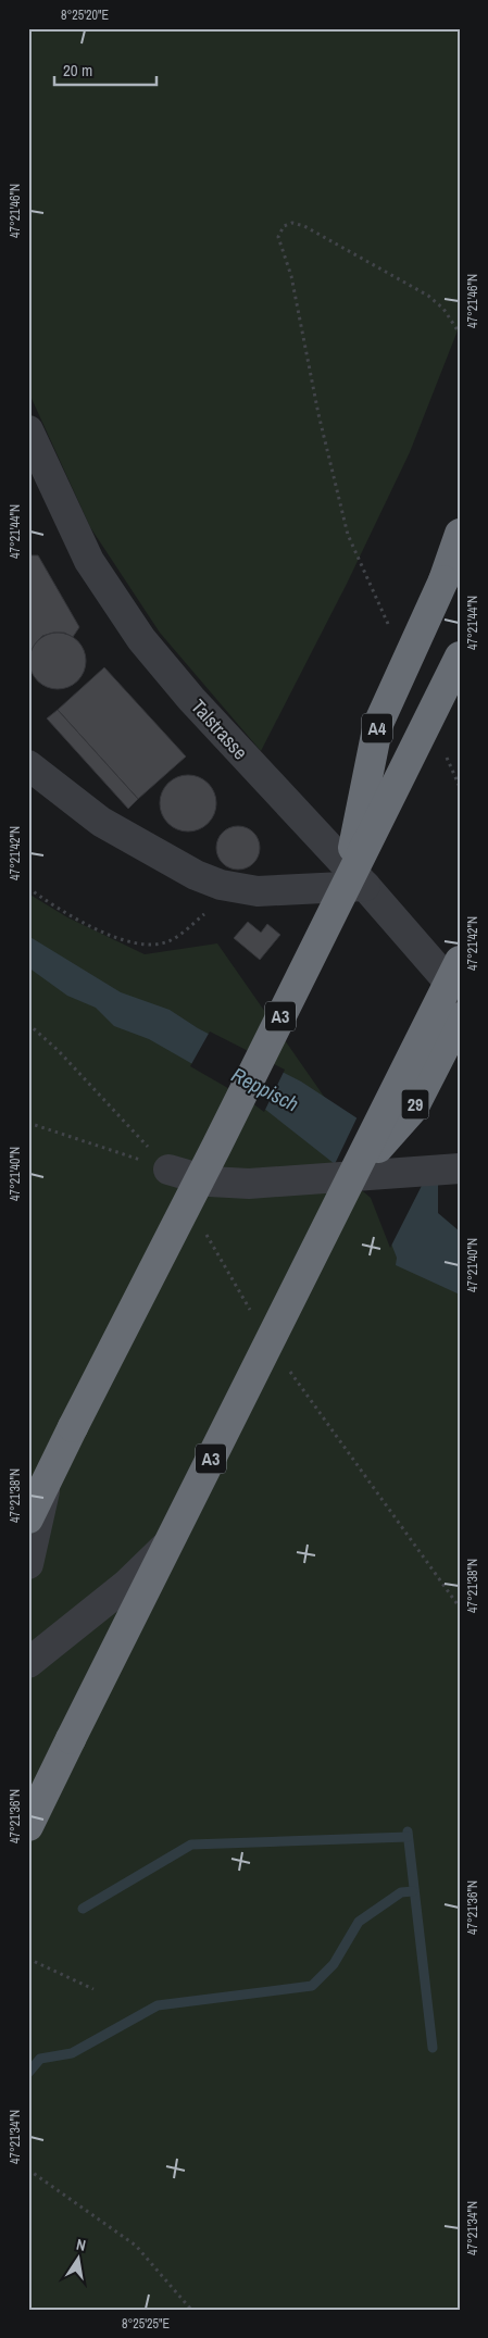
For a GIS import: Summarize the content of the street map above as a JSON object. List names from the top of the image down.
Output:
{
  "streets": {
    "highway": ["A4", "A3", "29"],
    "street": ["Talstrasse"]
  },
  "crossings": [
    ["A4", "Talstrasse"],
    ["A4", "A3"],
    ["Talstrasse", "A3"],
    ["A3", "29"]
  ],
  "water": ["Reppisch"],
  "scale_bar": "20 m",
  "north": "top",
  "coordinates": [
    "8°25'20\"E",
    "47°21'46\"N",
    "47°21'44\"N",
    "47°21'42\"N",
    "47°21'40\"N",
    "47°21'38\"N",
    "47°21'36\"N",
    "47°21'34\"N",
    "8°25'25\"E"
  ]
}
